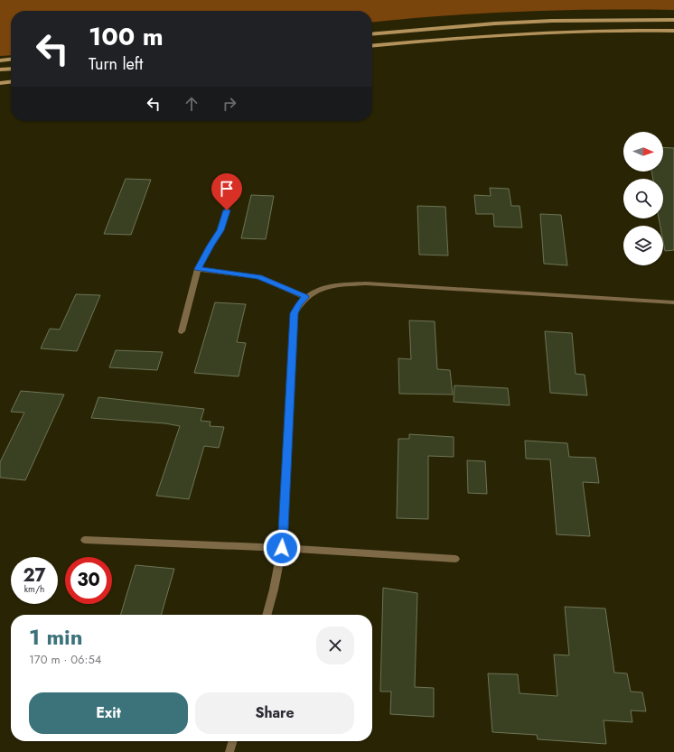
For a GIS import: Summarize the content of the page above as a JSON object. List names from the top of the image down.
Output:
{
  "north": "right",
  "page": {
    "turn": ["100 m", "Turn left"],
    "speed": "27 km/h",
    "limit": "30",
    "heading": ["1 min", "170 m · 06:54"],
    "buttons": ["Exit", "Share"]
  }
}
